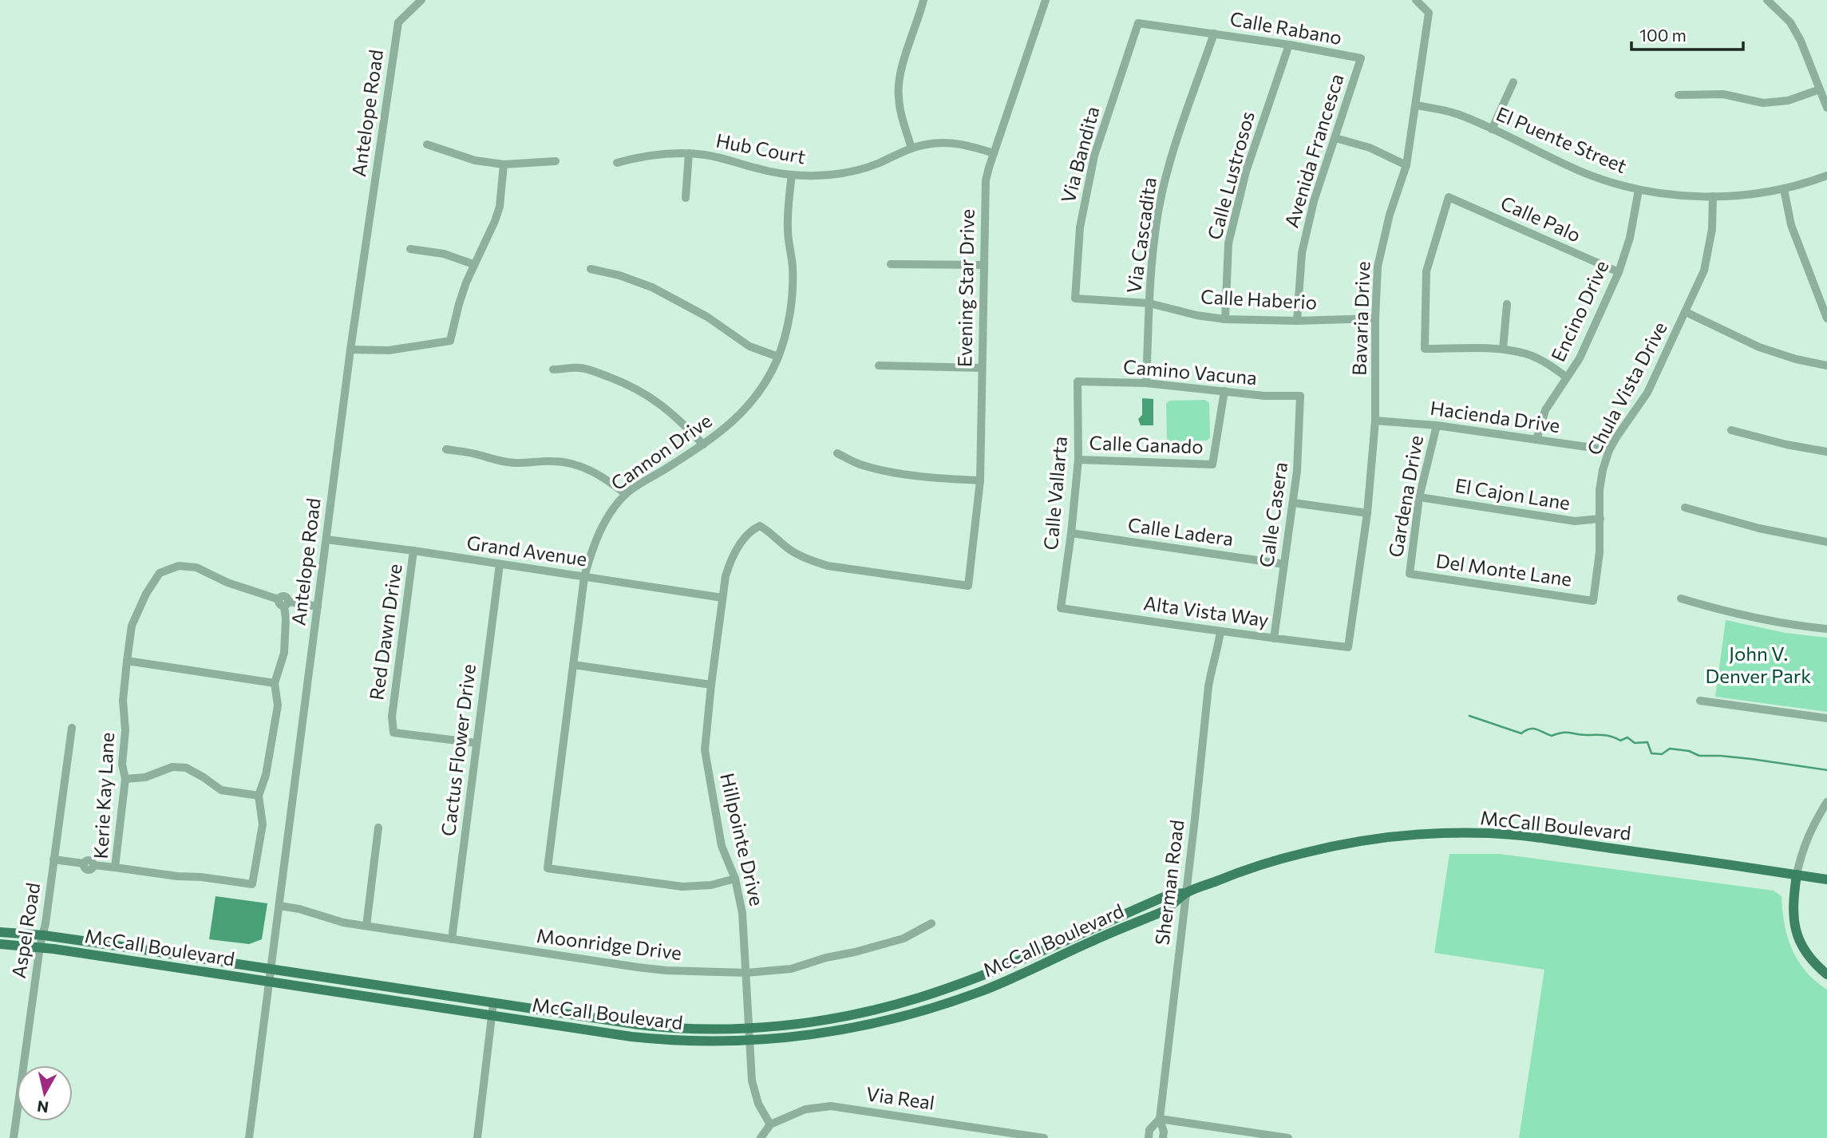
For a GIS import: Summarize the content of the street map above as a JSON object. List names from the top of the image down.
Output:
{
  "streets": {
    "main road": ["McCall Boulevard"],
    "street": [
      "Calle Rabano",
      "Antelope Road",
      "El Puente Street",
      "Hub Court",
      "Avenida Francesca",
      "Via Bandita",
      "Calle Lustrosos",
      "Calle Palo",
      "Via Cascadita",
      "Evening Star Drive",
      "Calle Haberio",
      "Encino Drive",
      "Bavaria Drive",
      "Camino Vacuna",
      "Chula Vista Drive",
      "Hacienda Drive",
      "Calle Ganado",
      "Cannon Drive",
      "Calle Vallarta",
      "El Cajon Lane",
      "Gardena Drive",
      "Calle Casera",
      "Calle Ladera",
      "Grand Avenue",
      "Del Monte Lane",
      "Alta Vista Way",
      "Red Dawn Drive",
      "Cactus Flower Drive",
      "Kerie Kay Lane",
      "Hillpointe Drive",
      "Sherman Road",
      "Aspel Road",
      "Moonridge Drive",
      "Via Real"
    ]
  },
  "crossings": [
    ["Calle Rabano", "Avenida Francesca"],
    ["Calle Rabano", "Via Bandita"],
    ["Calle Rabano", "Calle Lustrosos"],
    ["Calle Rabano", "Via Cascadita"],
    ["Antelope Road", "Grand Avenue"],
    ["Antelope Road", "Kerie Kay Lane"],
    ["Antelope Road", "McCall Boulevard"],
    ["Antelope Road", "Moonridge Drive"],
    ["El Puente Street", "Encino Drive"],
    ["El Puente Street", "Bavaria Drive"],
    ["El Puente Street", "Chula Vista Drive"],
    ["Hub Court", "Evening Star Drive"],
    ["Hub Court", "Cannon Drive"],
    ["Avenida Francesca", "Calle Haberio"],
    ["Via Bandita", "Calle Haberio"],
    ["Calle Lustrosos", "Calle Haberio"],
    ["Calle Palo", "Encino Drive"],
    ["Via Cascadita", "Calle Haberio"],
    ["Via Cascadita", "Camino Vacuna"],
    ["Evening Star Drive", "Hillpointe Drive"],
    ["Calle Haberio", "Bavaria Drive"],
    ["Encino Drive", "Hacienda Drive"],
    ["Bavaria Drive", "Hacienda Drive"],
    ["Bavaria Drive", "Alta Vista Way"],
    ["Camino Vacuna", "Calle Ganado"],
    ["Camino Vacuna", "Calle Vallarta"],
    ["Camino Vacuna", "Calle Casera"],
    ["Chula Vista Drive", "Hacienda Drive"],
    ["Chula Vista Drive", "El Cajon Lane"],
    ["Chula Vista Drive", "Del Monte Lane"],
    ["Hacienda Drive", "Gardena Drive"],
    ["Calle Ganado", "Calle Vallarta"],
    ["Cannon Drive", "Grand Avenue"],
    ["Cannon Drive", "Hillpointe Drive"],
    ["Calle Vallarta", "Calle Ladera"],
    ["Calle Vallarta", "Alta Vista Way"],
    ["El Cajon Lane", "Gardena Drive"],
    ["Gardena Drive", "Del Monte Lane"],
    ["Calle Casera", "Calle Ladera"],
    ["Calle Casera", "Alta Vista Way"],
    ["Grand Avenue", "Red Dawn Drive"],
    ["Grand Avenue", "Cactus Flower Drive"],
    ["Grand Avenue", "Hillpointe Drive"],
    ["Alta Vista Way", "Sherman Road"],
    ["Red Dawn Drive", "Cactus Flower Drive"],
    ["Cactus Flower Drive", "Moonridge Drive"],
    ["McCall Boulevard", "Hillpointe Drive"],
    ["McCall Boulevard", "Sherman Road"],
    ["McCall Boulevard", "Aspel Road"],
    ["Hillpointe Drive", "Moonridge Drive"],
    ["Hillpointe Drive", "Via Real"]
  ],
  "parks": ["John V. Denver Park"],
  "scale_bar": "100 m",
  "north": "bottom"
}
